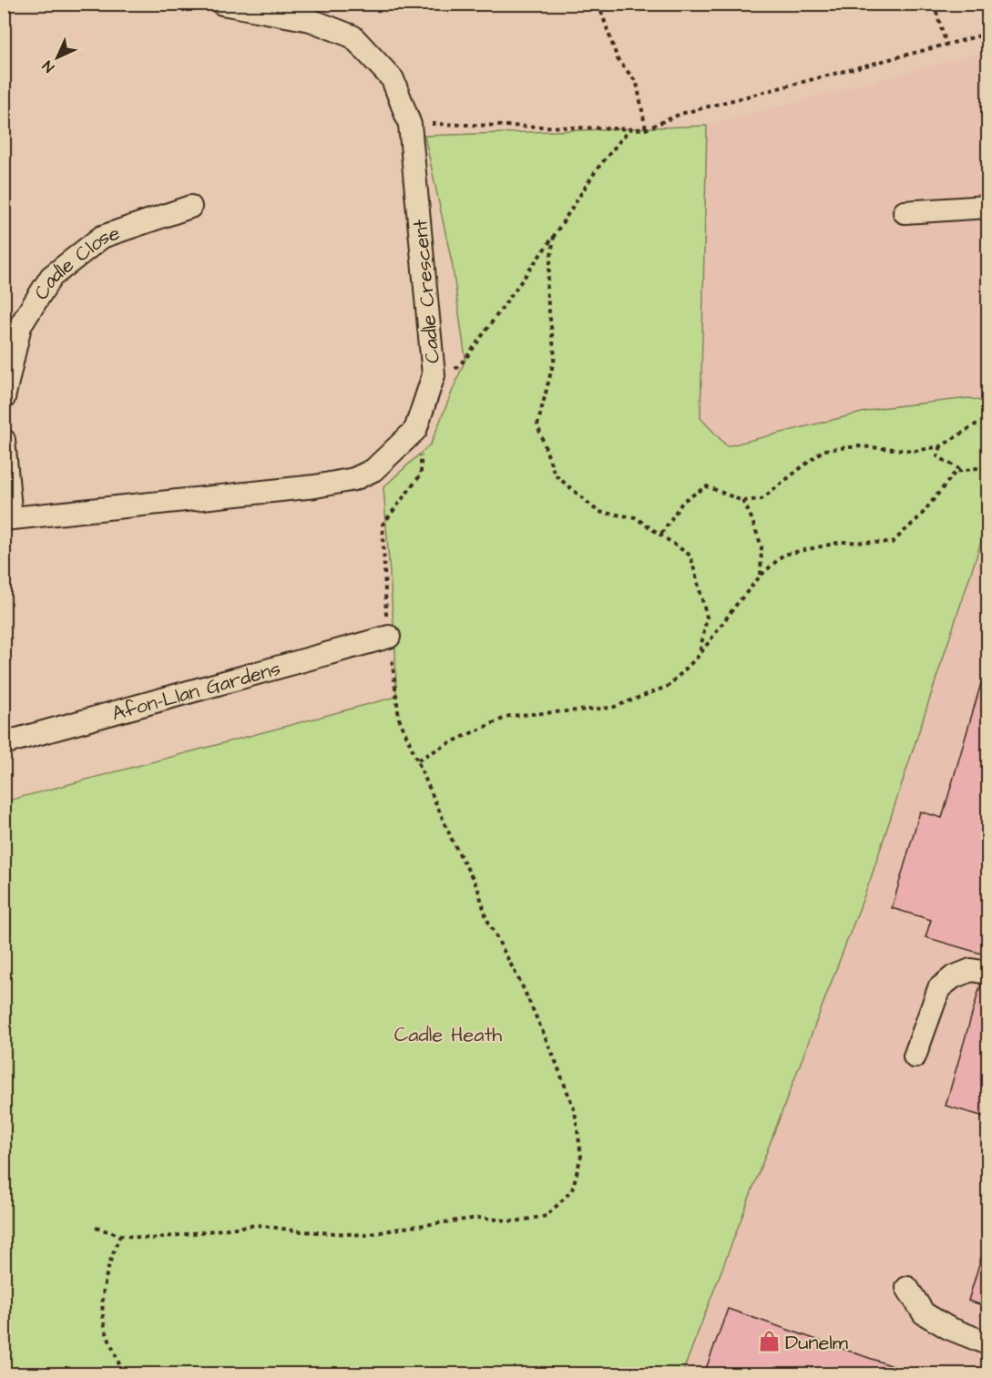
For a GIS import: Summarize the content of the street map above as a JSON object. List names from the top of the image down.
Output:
{
  "streets": {
    "street": ["Cadle Close", "Cadle Crescent", "Afon-Llan Gardens"]
  },
  "parks": ["Cadle Heath"],
  "places": {
    "shop": ["Dunelm"]
  },
  "north": "bottom left"
}
